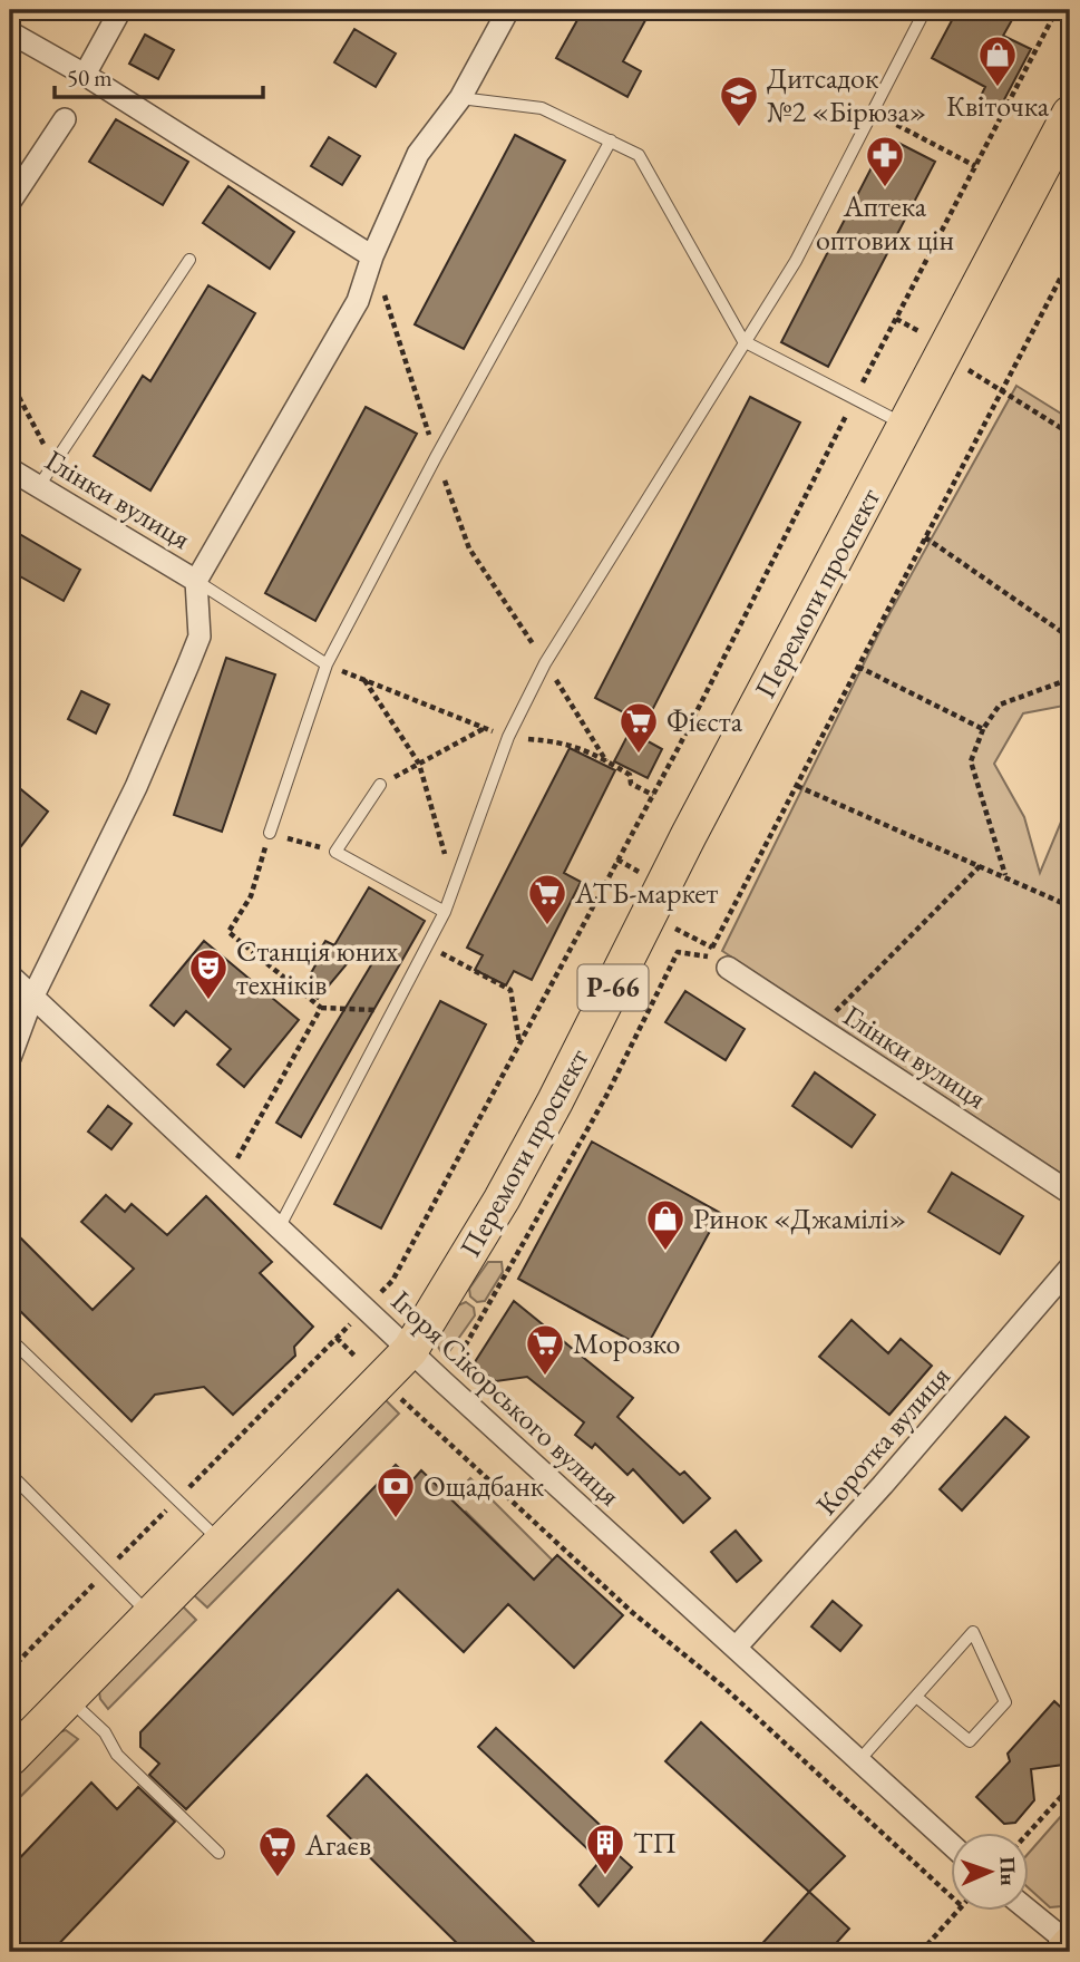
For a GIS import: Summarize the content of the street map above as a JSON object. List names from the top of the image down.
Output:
{
  "streets": {
    "main road": ["Перемоги проспект", "Р-66"],
    "street": ["Глінки вулиця", "Ігоря Сікорського вулиця", "Коротка вулиця"]
  },
  "crossings": [
    ["Перемоги проспект", "Ігоря Сікорського вулиця"],
    ["Ігоря Сікорського вулиця", "Коротка вулиця"]
  ],
  "places": {
    "shop": ["Квіточка", "Ринок «Джамілі»"],
    "school or university": ["Дитсадок №2 «Бірюза»"],
    "pharmacy": ["Аптека оптових цін"],
    "supermarket": [
      "Фієста",
      "АТБ-маркет",
      "Морозко",
      "Агаєв"
    ],
    "theatre": ["Станція юних техніків"],
    "bank": ["Ощадбанк"],
    "building": ["ТП"]
  },
  "scale_bar": "50 m",
  "north": "right"
}
